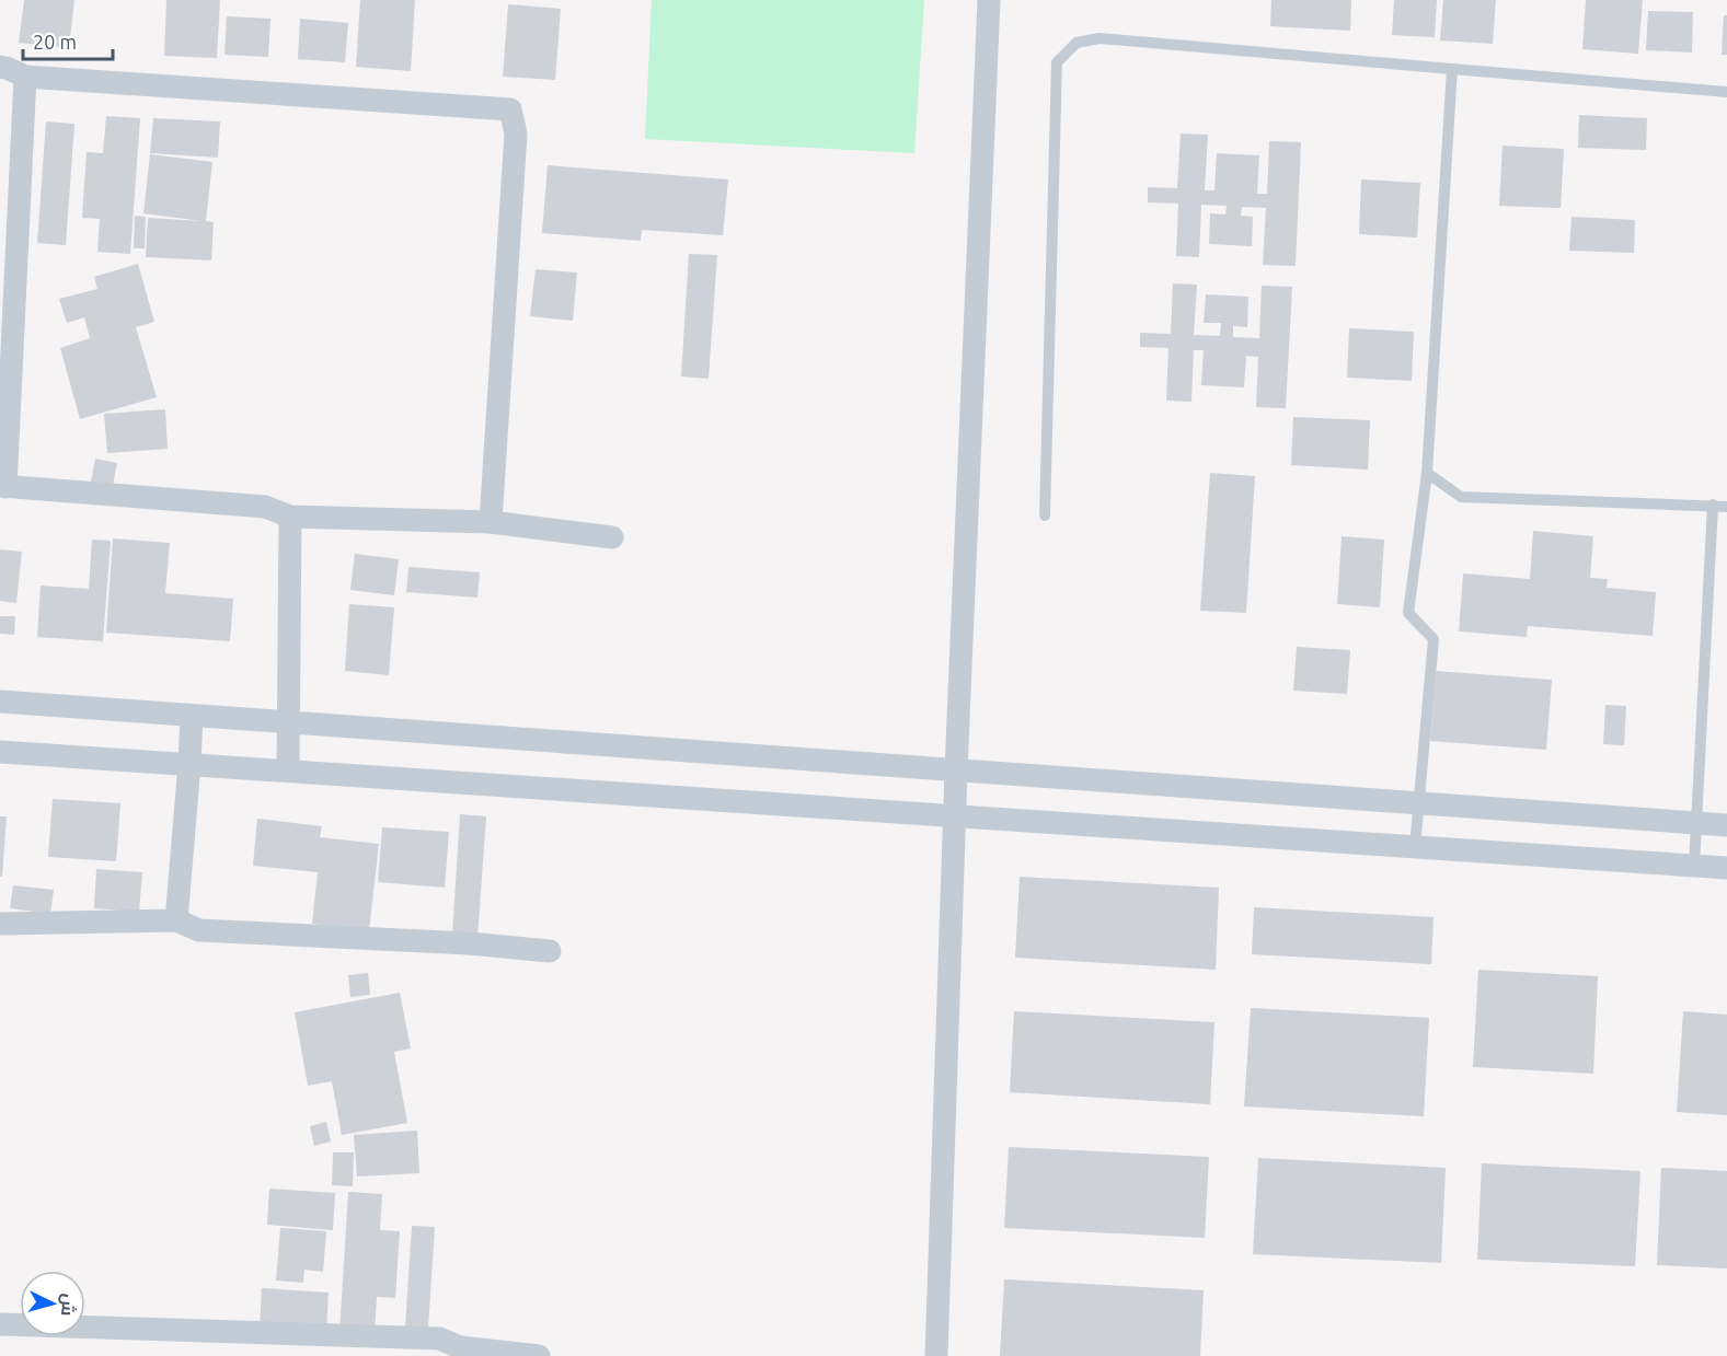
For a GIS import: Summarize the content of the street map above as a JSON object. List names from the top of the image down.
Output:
{
  "scale_bar": "20 m",
  "north": "right"
}
